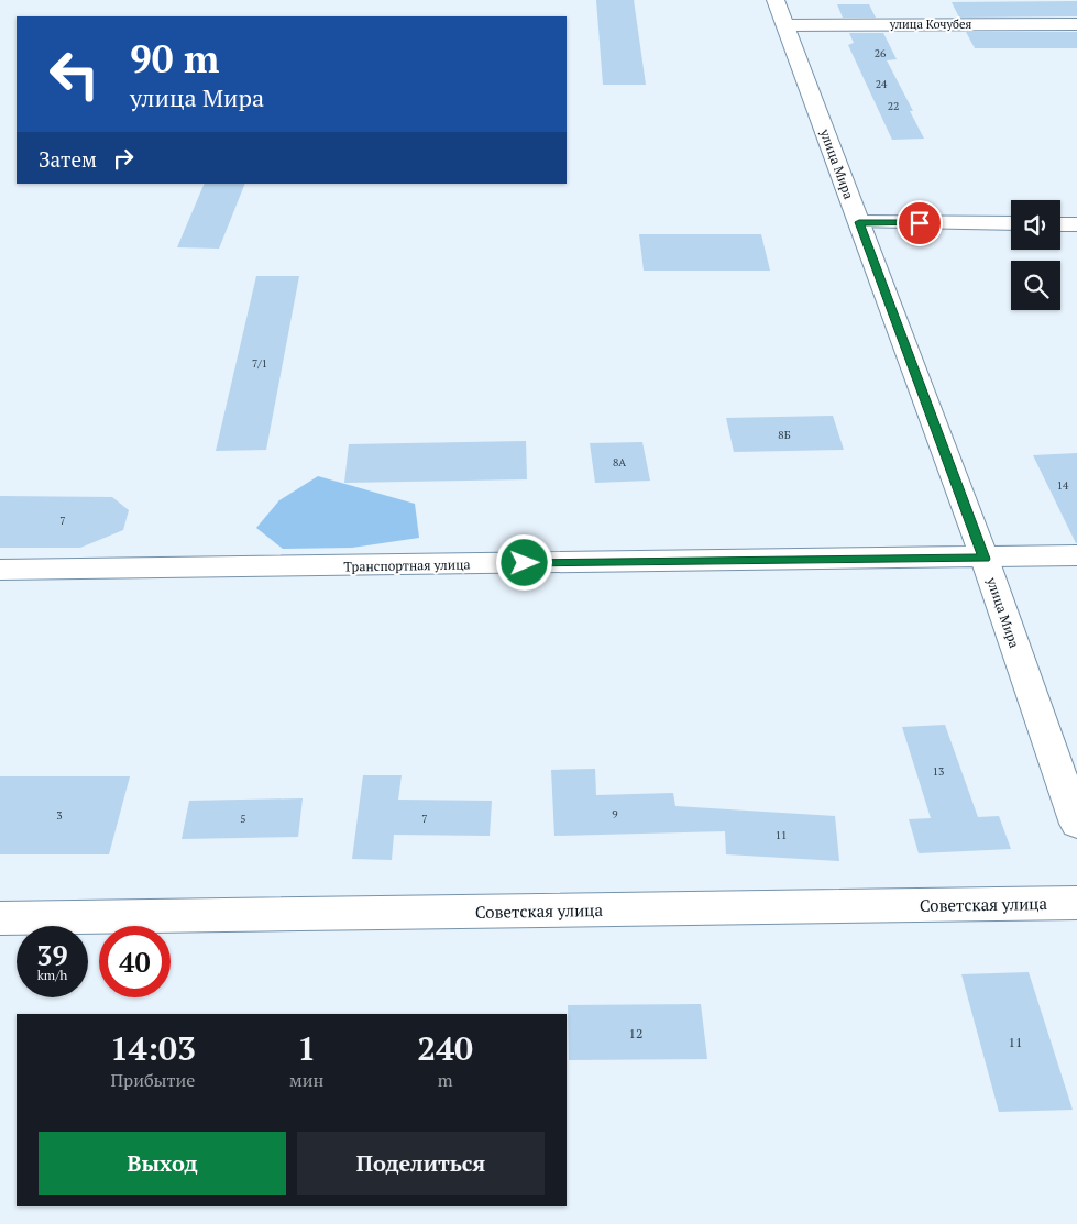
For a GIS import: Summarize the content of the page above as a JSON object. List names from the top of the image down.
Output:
{
  "streets": {
    "street": [
      "улица Кочубея",
      "улица Мира",
      "Транспортная улица",
      "Советская улица"
    ]
  },
  "crossings": [
    ["улица Кочубея", "улица Мира"],
    ["улица Мира", "Транспортная улица"]
  ],
  "house_numbers": [
    "26",
    "24",
    "22",
    "7/1",
    "8Б",
    "8А",
    "14",
    "7",
    "13",
    "9",
    "3",
    "5",
    "7",
    "11",
    "12",
    "11"
  ],
  "page": {
    "turn": ["90 m", "улица Мира"],
    "then": "Затем",
    "speed": "39 km/h",
    "limit": "40",
    "eta": [
      "14:03",
      "Прибытие",
      "1",
      "мин",
      "240",
      "m"
    ],
    "buttons": ["Выход", "Поделиться"]
  }
}
